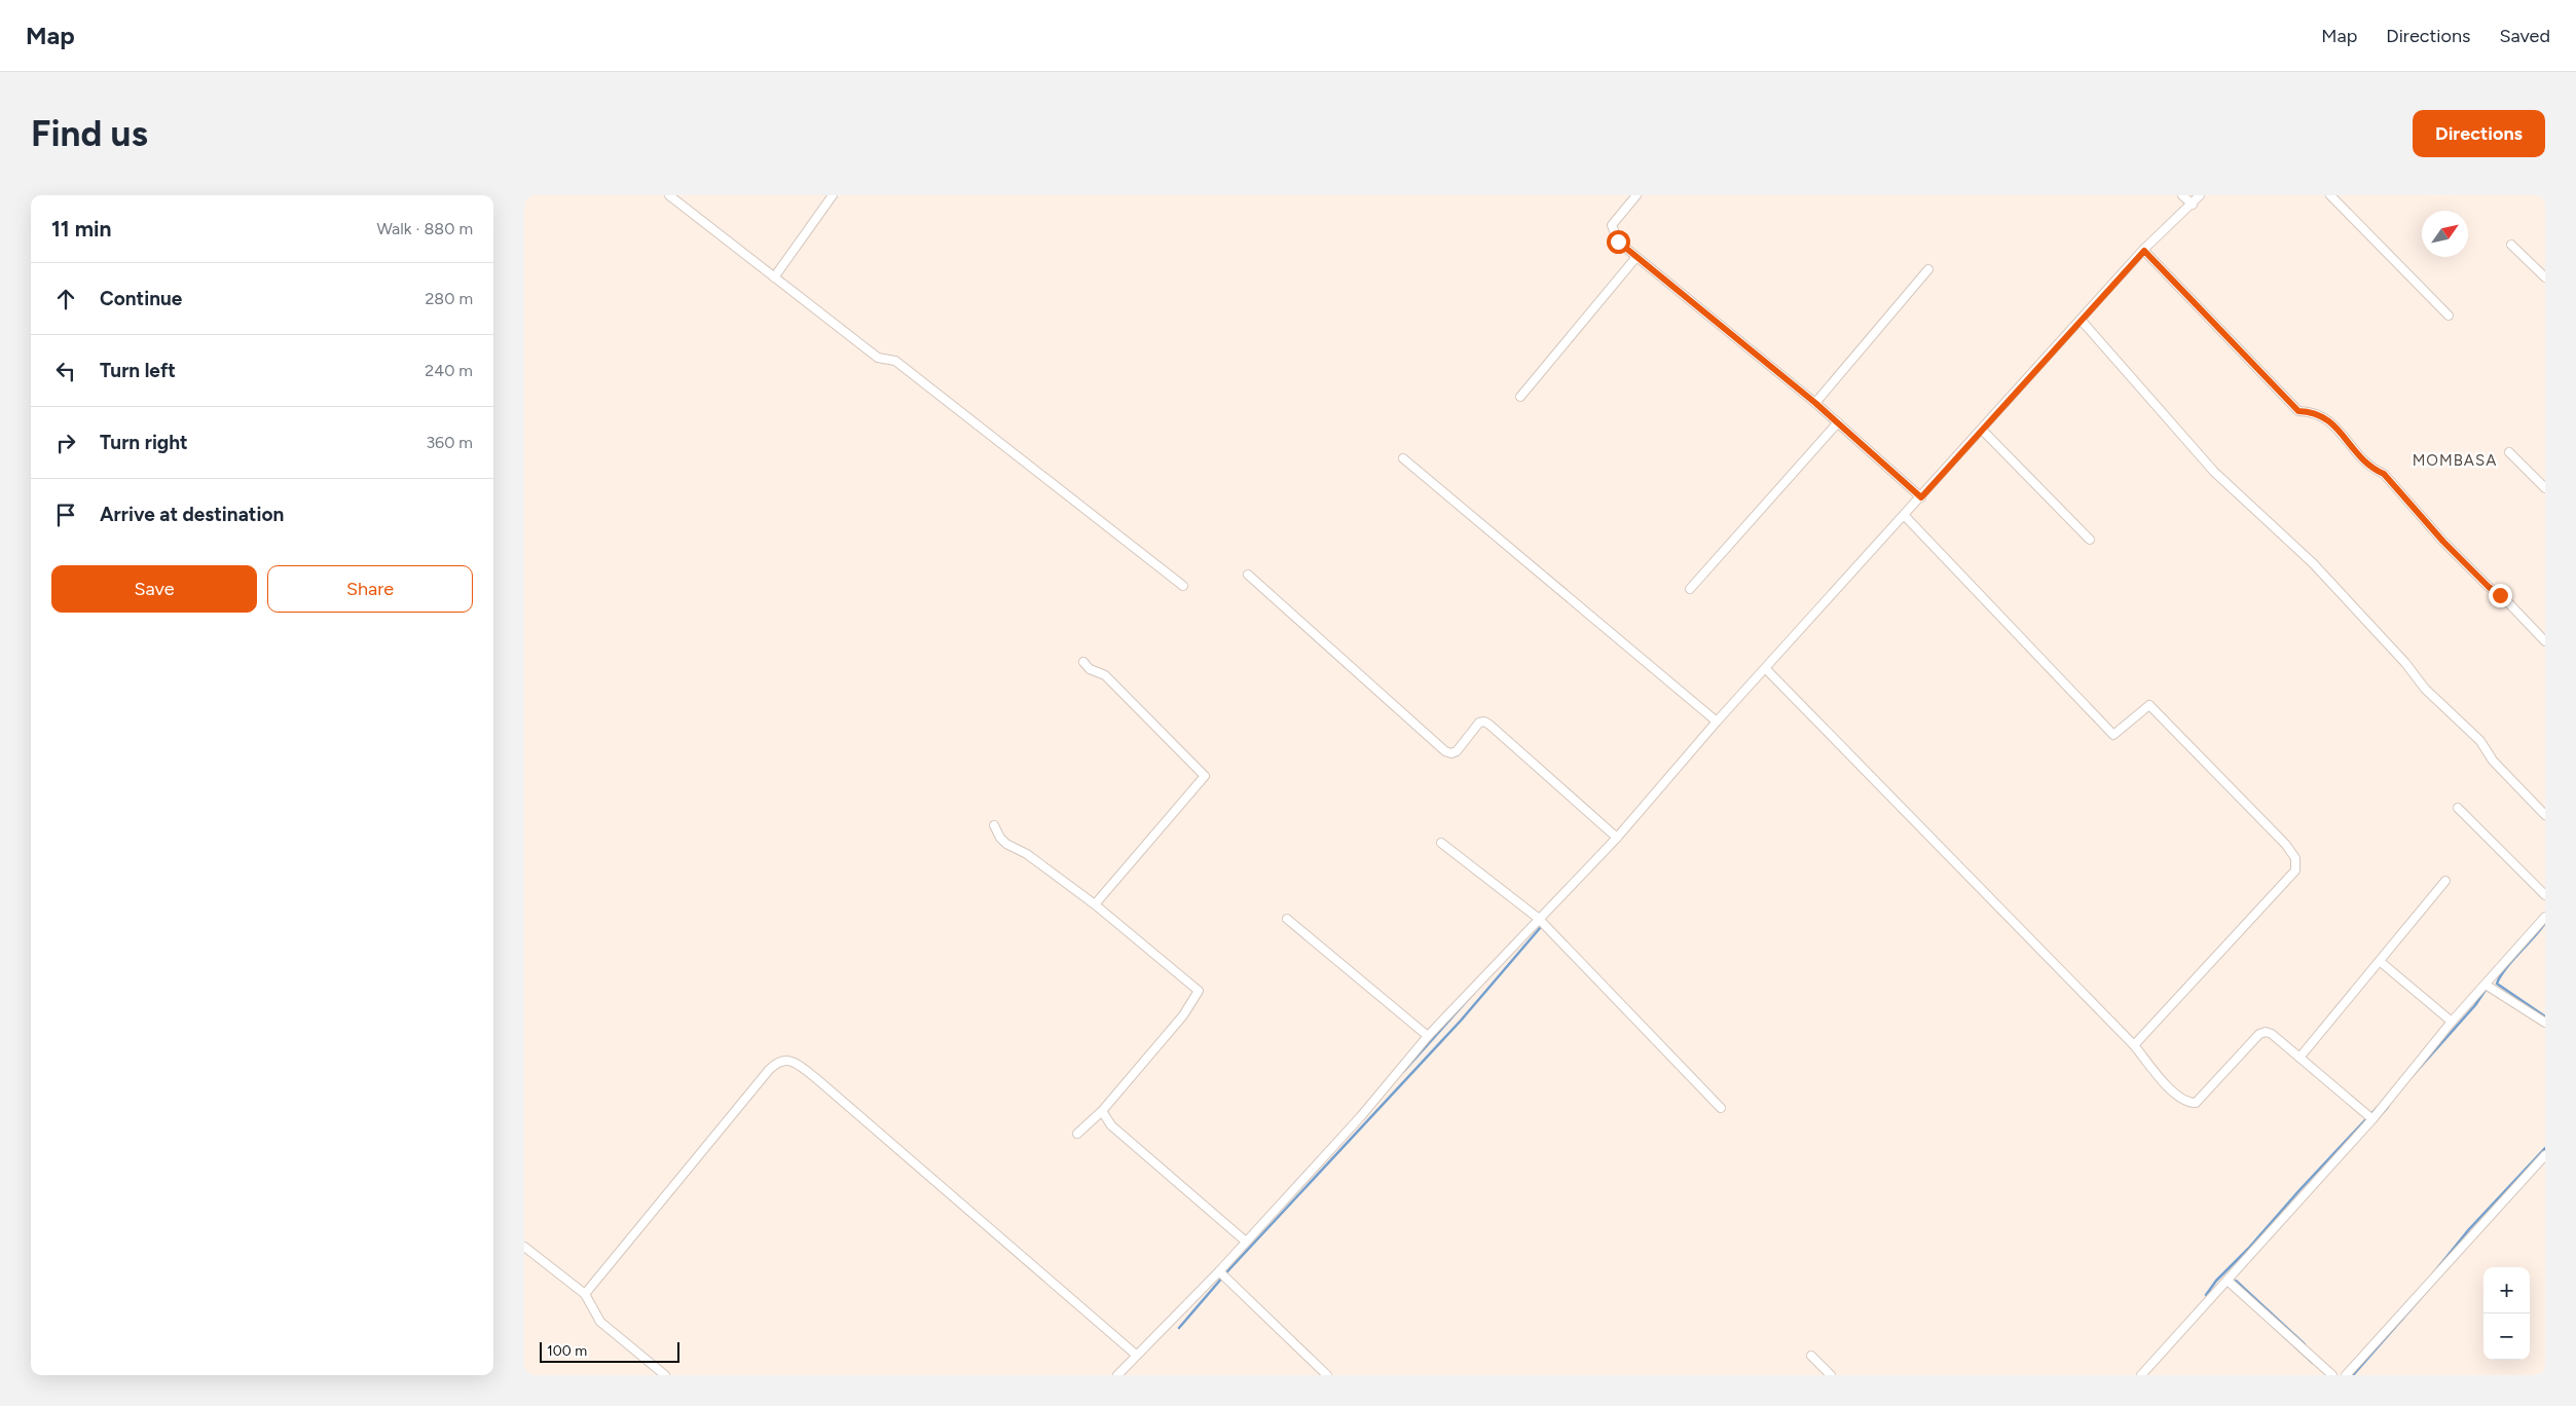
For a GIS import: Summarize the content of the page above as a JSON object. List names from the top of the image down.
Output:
{
  "districts": ["MOMBASA"],
  "scale_bar": "100 m",
  "north": "top right",
  "page": {
    "header": "Map",
    "nav": ["Map", "Directions", "Saved"],
    "buttons": [
      "Directions",
      ["Save", "Share"]
    ],
    "title": "Find us",
    "heading": ["11 min", "Walk · 880 m"],
    "list": [
      ["Continue", "280 m"],
      ["Turn left", "240 m"],
      ["Turn right", "360 m"],
      "Arrive at destination"
    ],
    "map_buttons": ["+", "−"],
    "scale": "100 m"
  }
}
